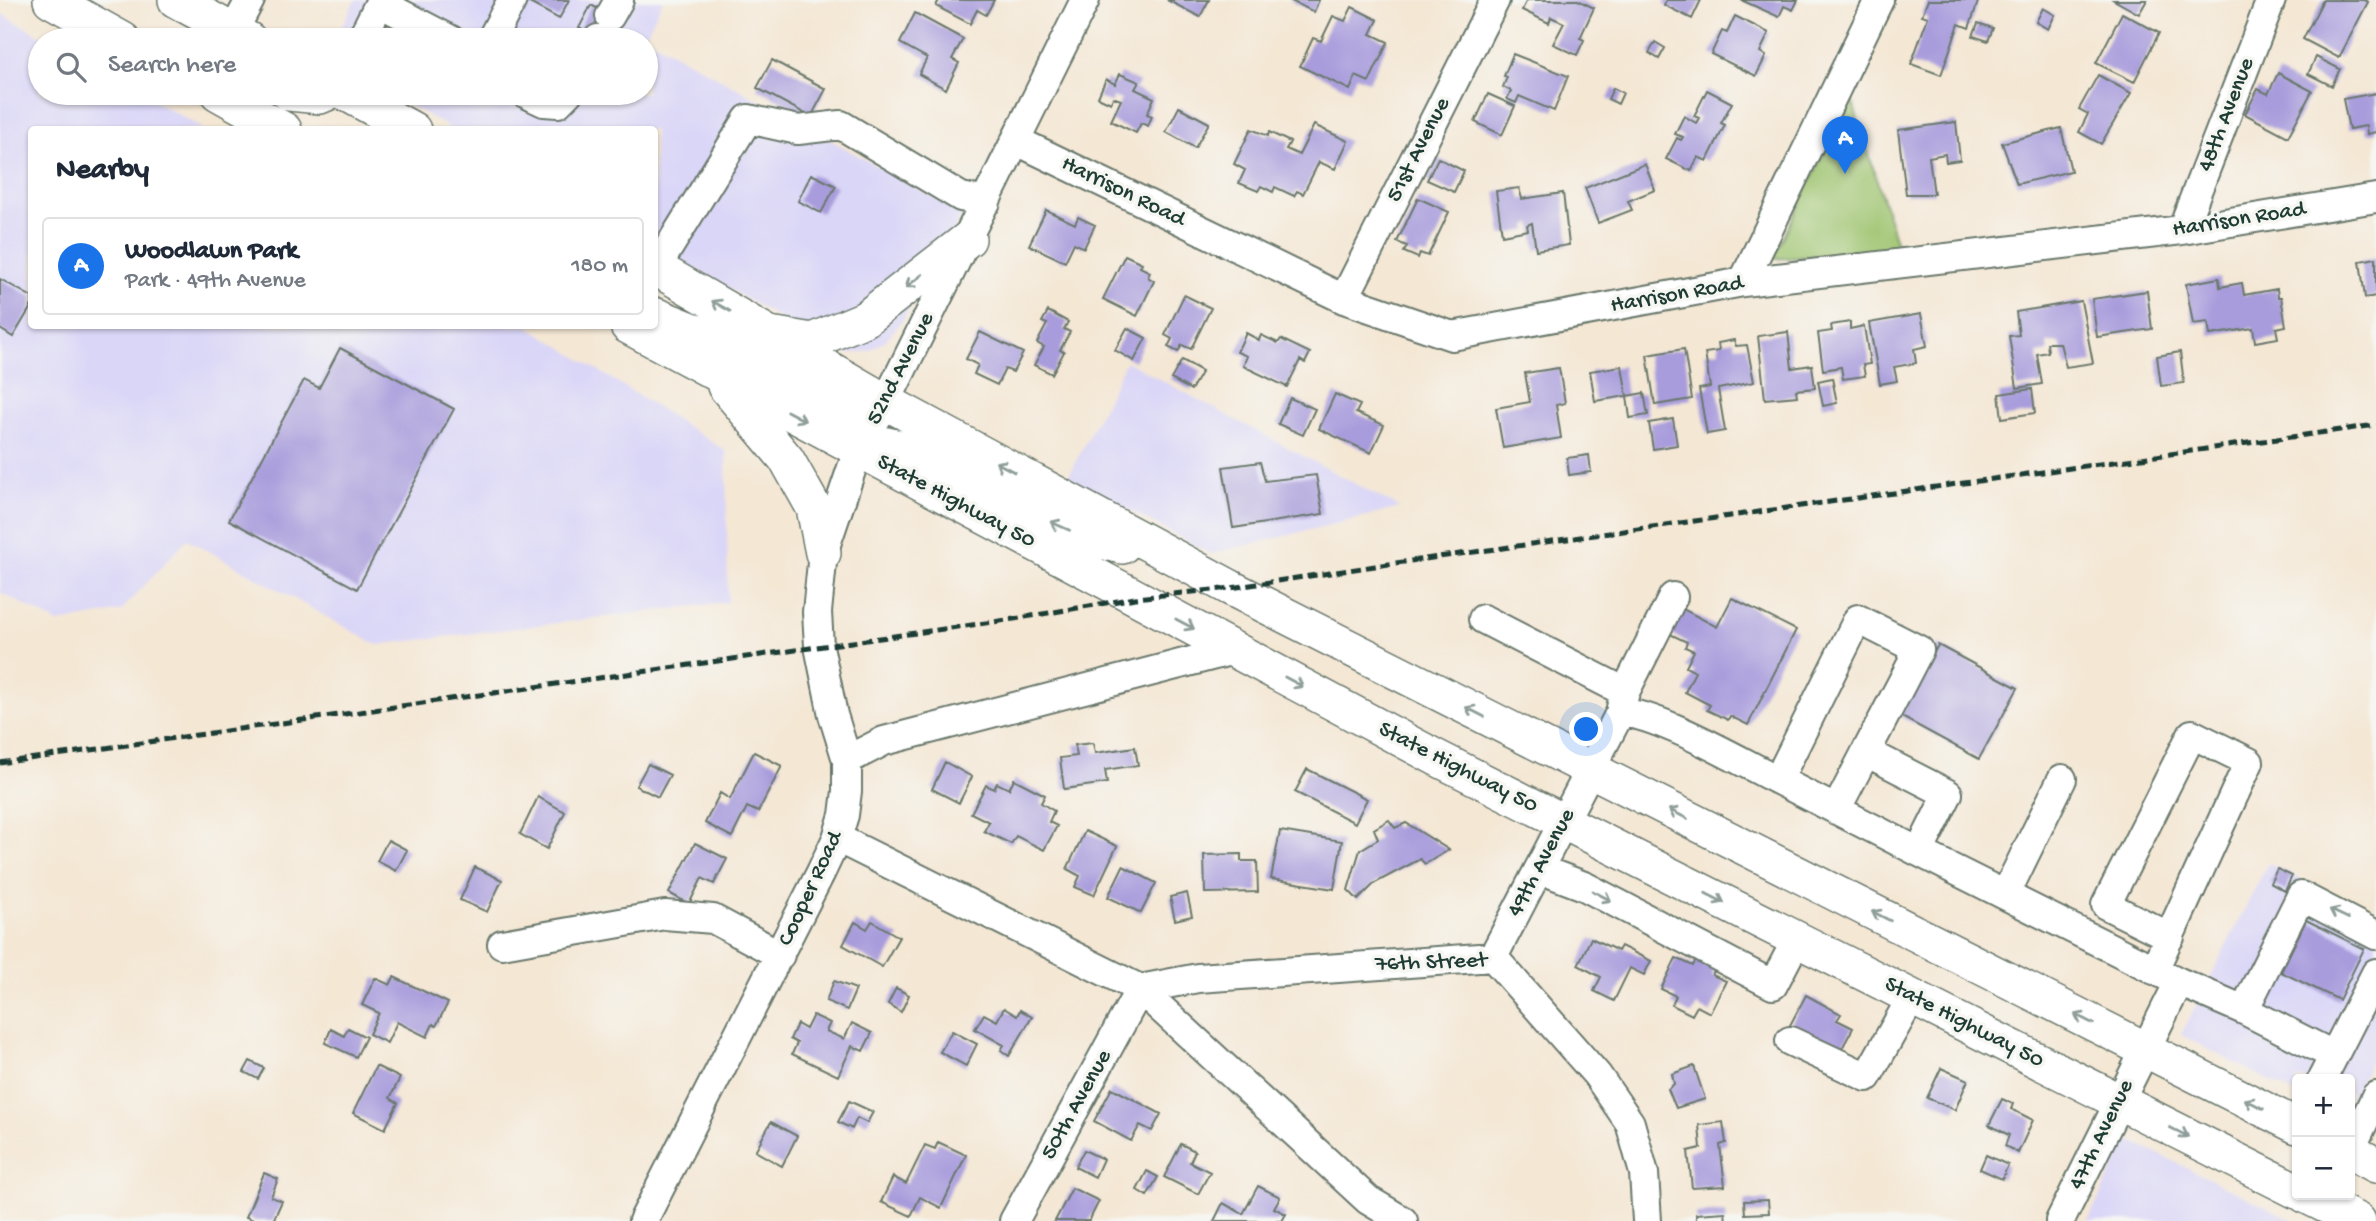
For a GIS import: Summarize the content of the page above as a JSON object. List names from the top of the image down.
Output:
{
  "streets": {
    "main road": ["State Highway 50"],
    "street": [
      "48th Avenue",
      "51st Avenue",
      "Harrison Road",
      "52nd Avenue",
      "49th Avenue",
      "Cooper Road",
      "76th Street",
      "50th Avenue",
      "47th Avenue"
    ]
  },
  "crossings": [
    ["48th Avenue", "Harrison Road"],
    ["51st Avenue", "Harrison Road"],
    ["Harrison Road", "52nd Avenue"],
    ["52nd Avenue", "State Highway 50"],
    ["52nd Avenue", "Cooper Road"],
    ["State Highway 50", "49th Avenue"],
    ["State Highway 50", "47th Avenue"],
    ["49th Avenue", "76th Street"],
    ["76th Street", "50th Avenue"]
  ],
  "page": {
    "search": "Search here",
    "pins": "A",
    "heading": "Nearby",
    "list": [
      {
        "mark": "A",
        "name": "Woodlawn Park",
        "note": "Park · 49th Avenue",
        "value": "180 m"
      }
    ],
    "map_buttons": ["+", "−"]
  }
}
